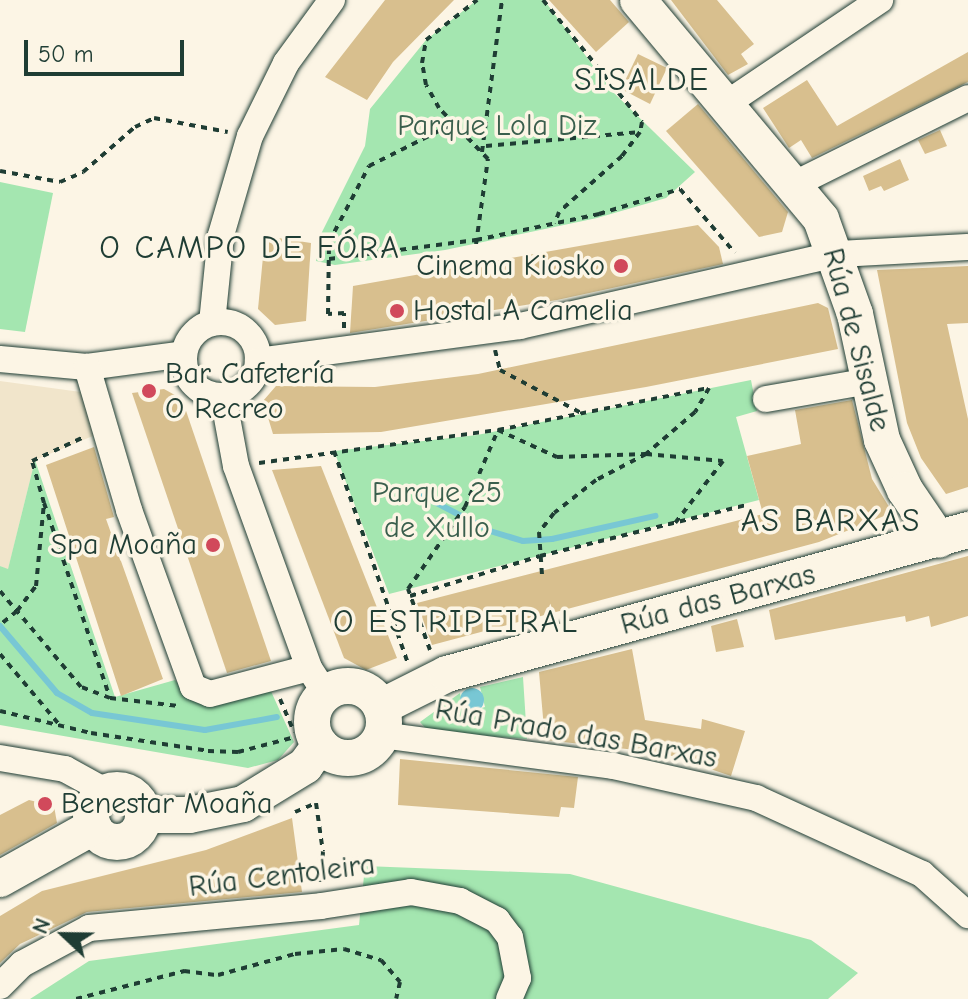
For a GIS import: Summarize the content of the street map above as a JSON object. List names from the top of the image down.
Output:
{
  "streets": {
    "street": [
      "Rúa de Sisalde",
      "Rúa das Barxas",
      "Rúa Prado das Barxas",
      "Rúa Centoleira"
    ]
  },
  "crossings": [
    ["Rúa de Sisalde", "Rúa das Barxas"],
    ["Rúa das Barxas", "Rúa Prado das Barxas"]
  ],
  "districts": [
    "SISALDE",
    "O CAMPO DE FÓRA",
    "AS BARXAS",
    "O ESTRIPEIRAL"
  ],
  "parks": ["Parque Lola Diz", "Parque 25 de Xullo"],
  "places": [
    "Cinema Kiosko",
    "Hostal A Camelia",
    "Bar Cafetería O Recreo",
    "Spa Moaña",
    "Benestar Moaña"
  ],
  "scale_bar": "50 m",
  "north": "left"
}
